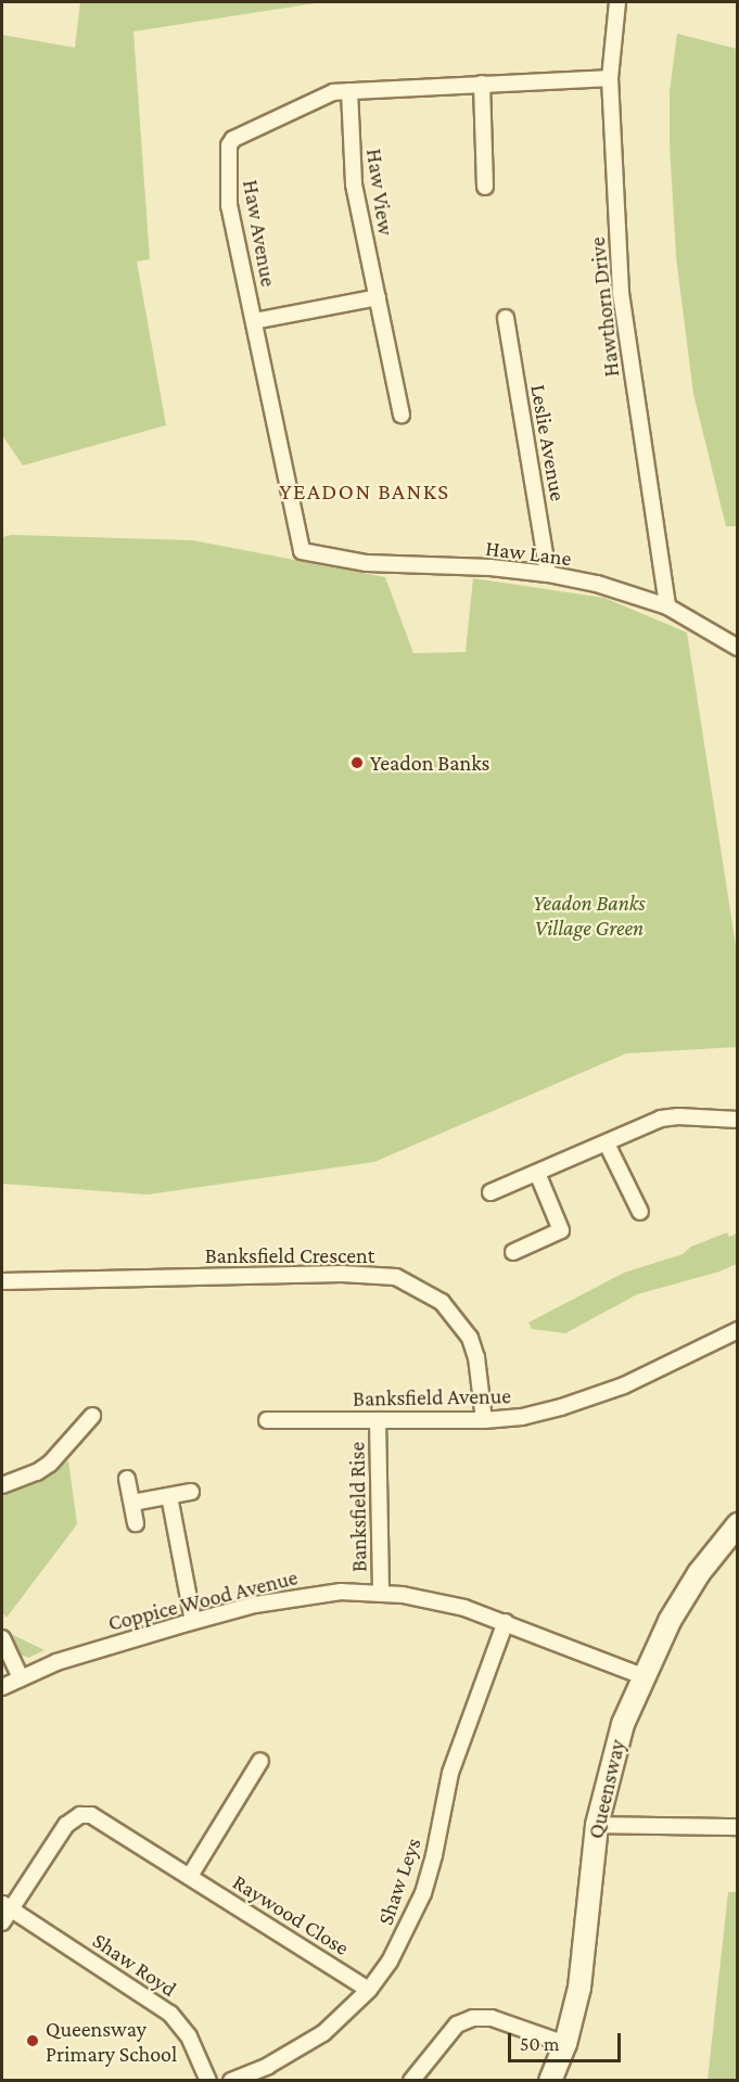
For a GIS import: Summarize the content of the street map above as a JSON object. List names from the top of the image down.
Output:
{
  "streets": {
    "street": [
      "Haw View",
      "Haw Avenue",
      "Hawthorn Drive",
      "Leslie Avenue",
      "Haw Lane",
      "Banksfield Crescent",
      "Banksfield Avenue",
      "Banksfield Rise",
      "Coppice Wood Avenue",
      "Queensway",
      "Shaw Leys",
      "Raywood Close",
      "Shaw Royd"
    ]
  },
  "crossings": [
    ["Haw View", "Haw Avenue"],
    ["Haw Avenue", "Hawthorn Drive"],
    ["Haw Avenue", "Haw Lane"],
    ["Hawthorn Drive", "Haw Lane"],
    ["Leslie Avenue", "Haw Lane"],
    ["Banksfield Crescent", "Banksfield Avenue"],
    ["Banksfield Avenue", "Banksfield Rise"],
    ["Banksfield Rise", "Coppice Wood Avenue"],
    ["Coppice Wood Avenue", "Queensway"],
    ["Coppice Wood Avenue", "Shaw Leys"],
    ["Shaw Leys", "Raywood Close"],
    ["Raywood Close", "Shaw Royd"]
  ],
  "districts": ["YEADON BANKS"],
  "parks": ["Yeadon Banks Village Green"],
  "places": ["Yeadon Banks", "Queensway Primary School"],
  "scale_bar": "50 m"
}
